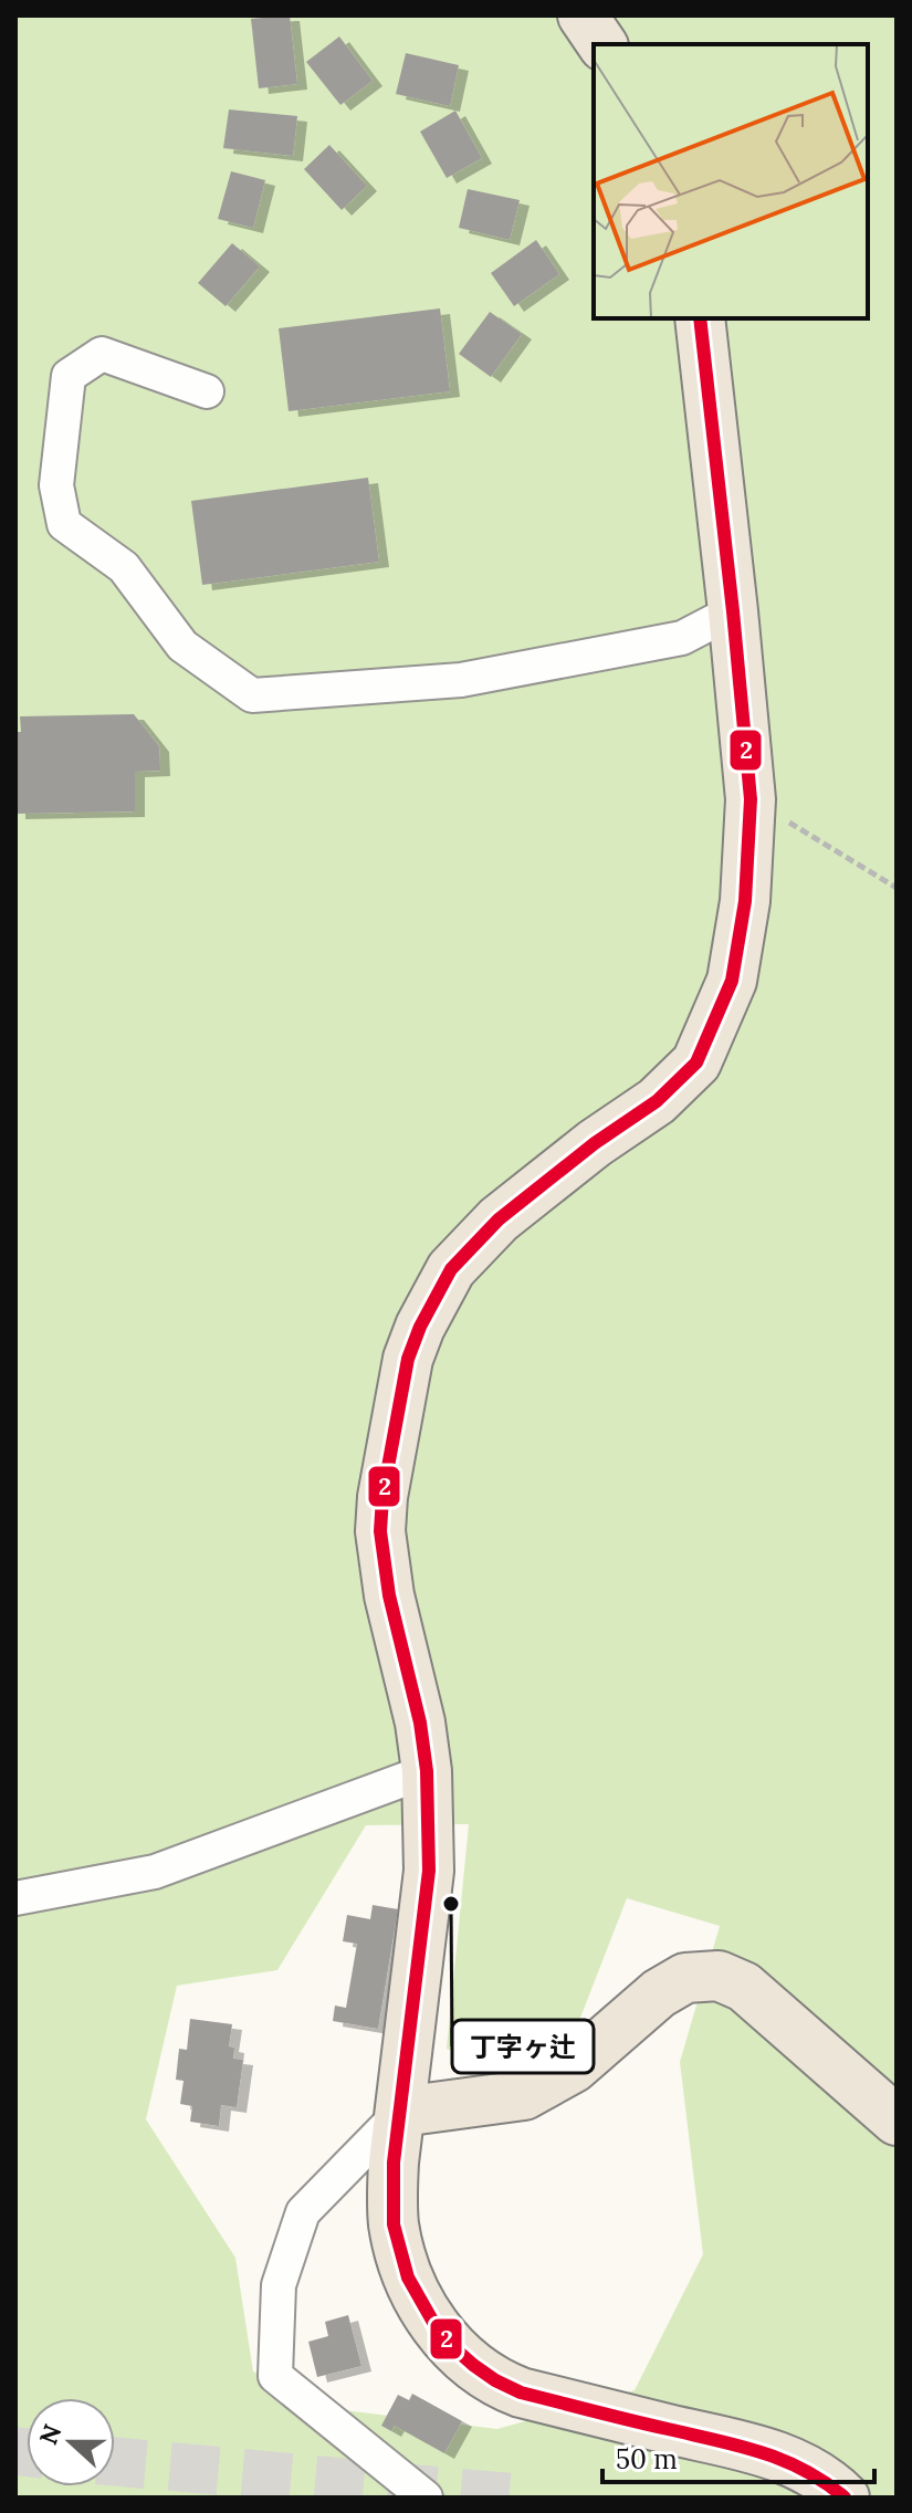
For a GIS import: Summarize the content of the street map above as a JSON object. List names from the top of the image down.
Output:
{
  "places": ["丁字ヶ辻"],
  "lines": ["transit line 2"],
  "scale_bar": "50 m",
  "north": "left"
}
